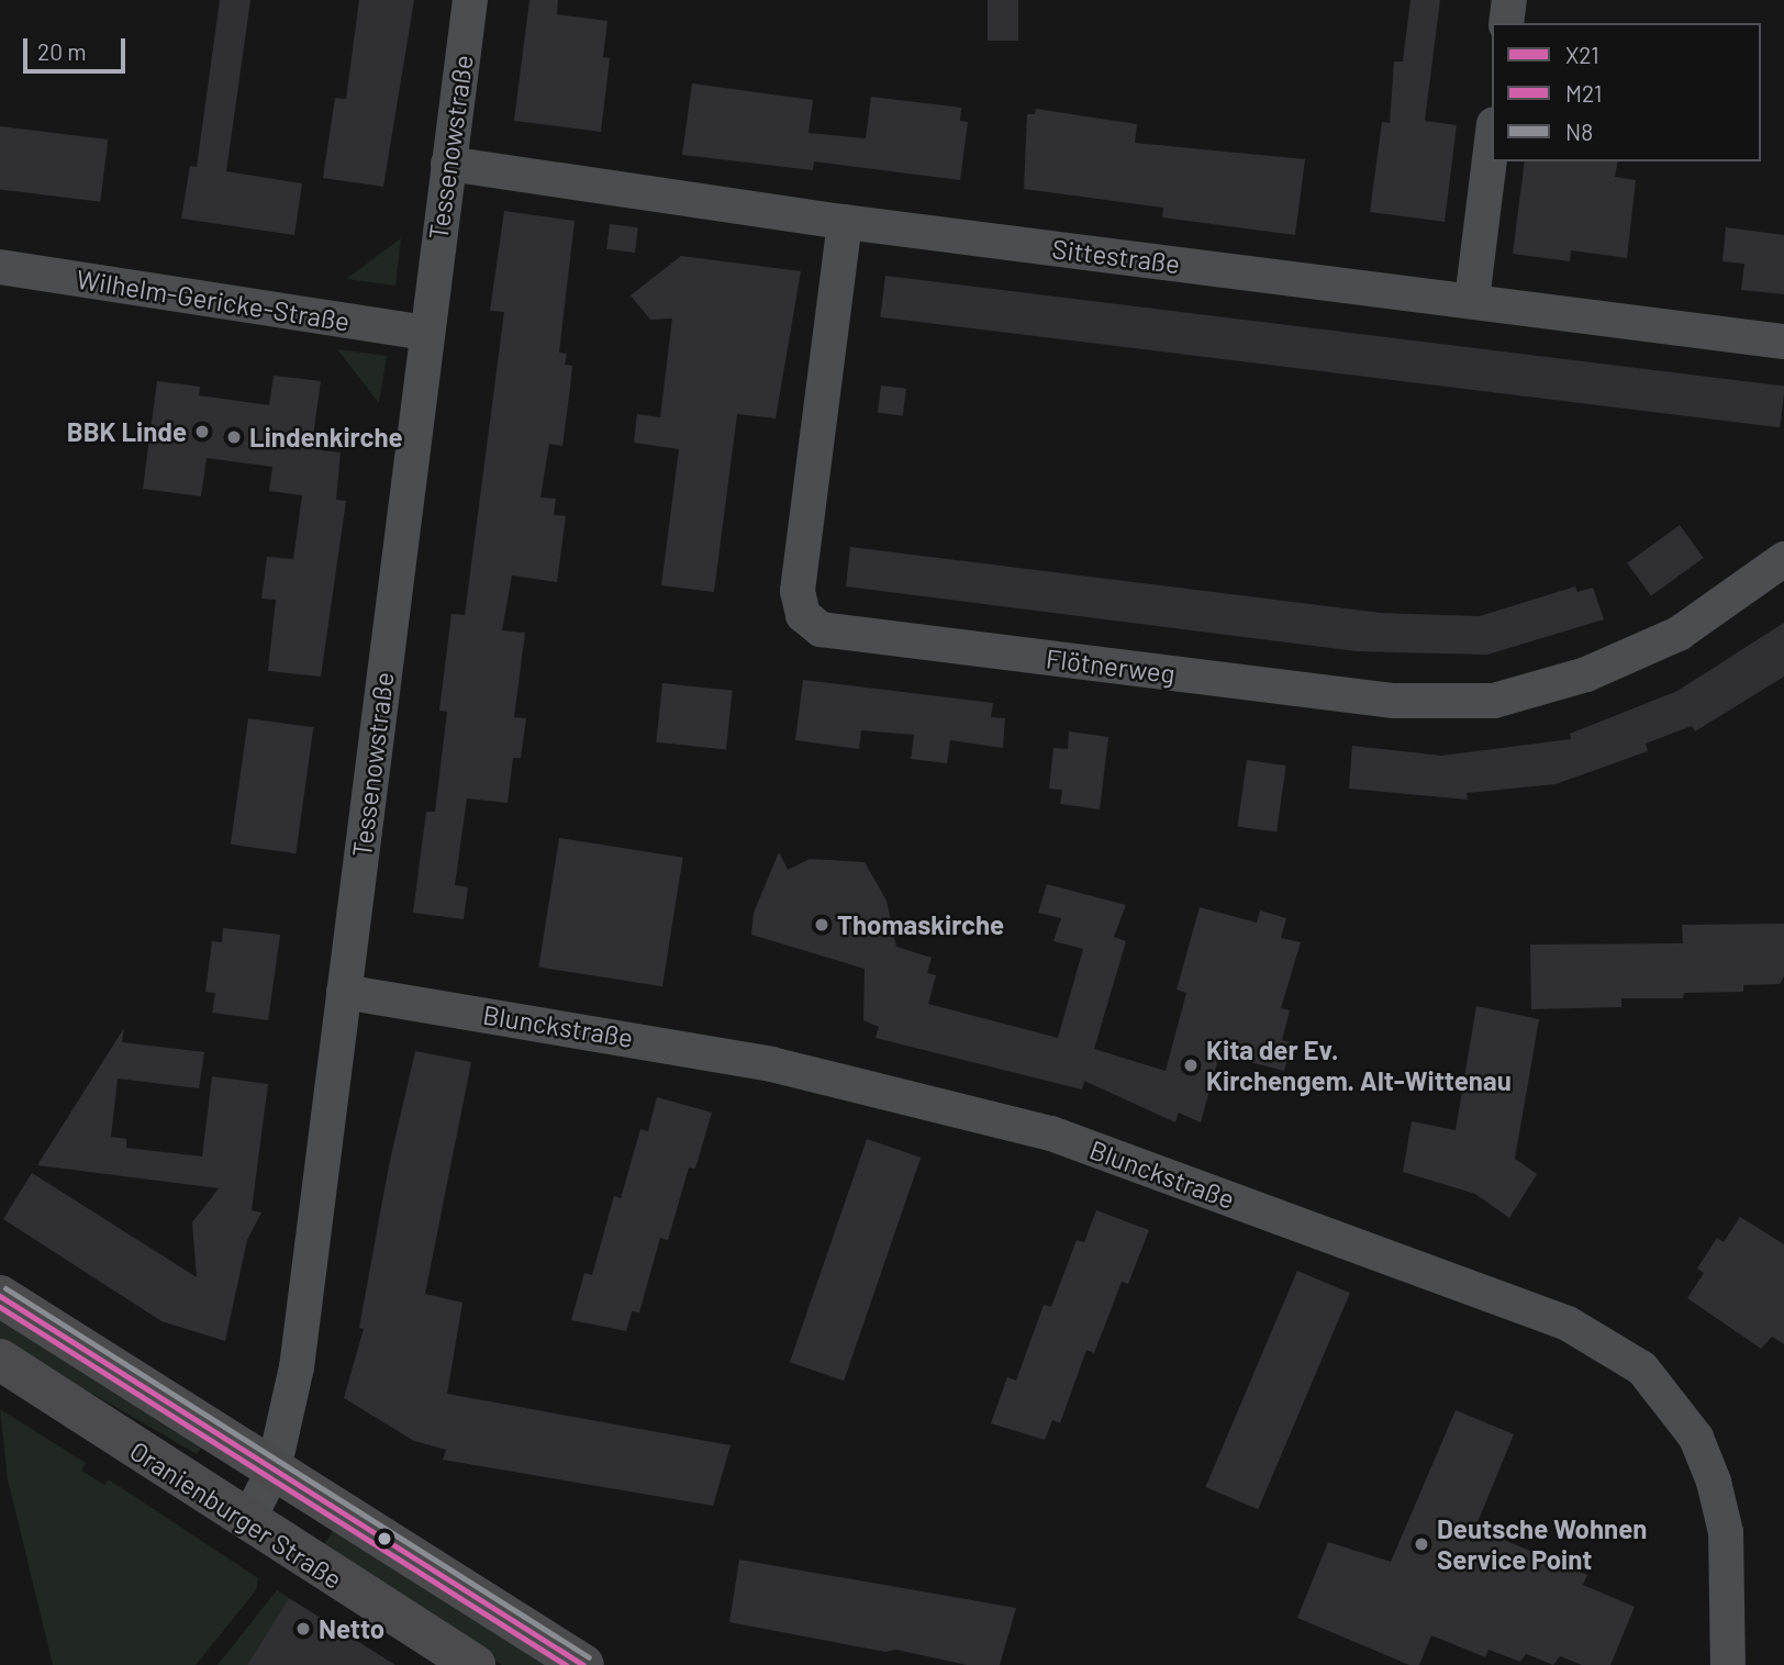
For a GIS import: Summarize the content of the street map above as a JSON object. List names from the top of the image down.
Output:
{
  "streets": {
    "main road": ["Oranienburger Straße"],
    "street": [
      "Tessenowstraße",
      "Sittestraße",
      "Wilhelm-Gericke-Straße",
      "Flötnerweg",
      "Blunckstraße"
    ]
  },
  "crossings": [
    ["Tessenowstraße", "Sittestraße"],
    ["Tessenowstraße", "Wilhelm-Gericke-Straße"],
    ["Tessenowstraße", "Blunckstraße"],
    ["Tessenowstraße", "Oranienburger Straße"],
    ["Sittestraße", "Flötnerweg"]
  ],
  "places": [
    "BBK Linde",
    "Lindenkirche",
    "Thomaskirche",
    "Kita der Ev. Kirchengem. Alt-Wittenau",
    "Deutsche Wohnen Service Point",
    "Netto"
  ],
  "lines": ["transit line N8", "transit line X21", "transit line M21"],
  "legend": ["X21", "M21", "N8"],
  "scale_bar": "20 m"
}
